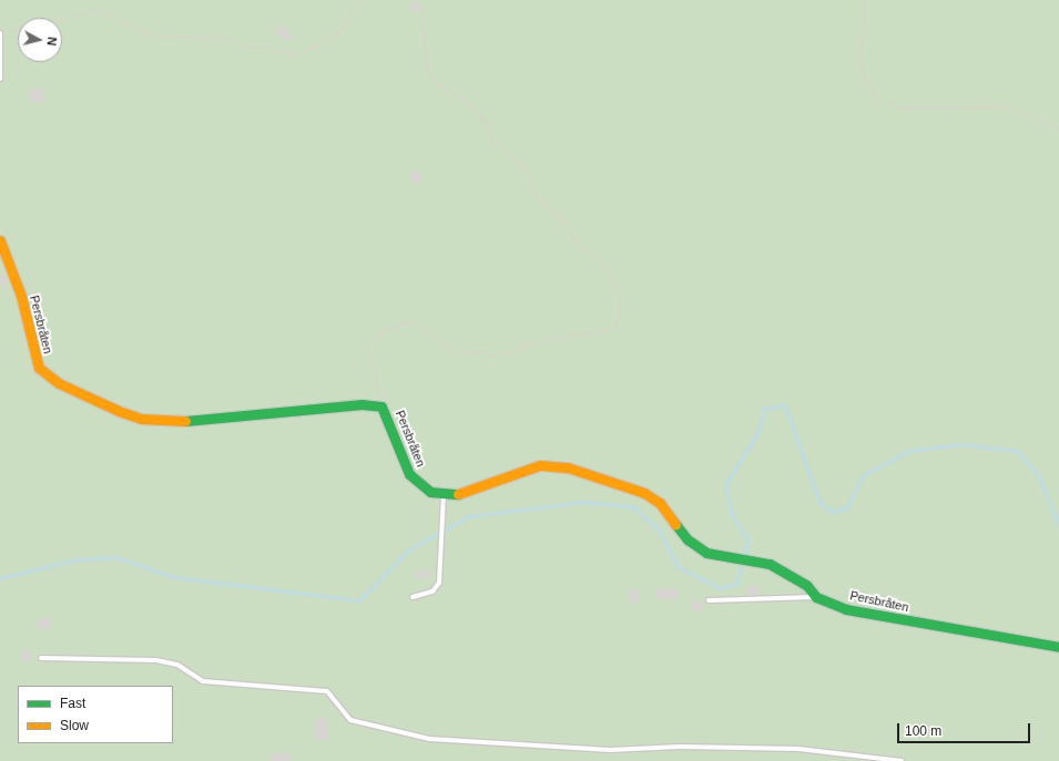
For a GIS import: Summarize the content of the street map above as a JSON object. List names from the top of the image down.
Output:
{
  "streets": {
    "street": ["Persbråten"]
  },
  "legend": ["Fast", "Slow"],
  "scale_bar": "100 m",
  "north": "right"
}
